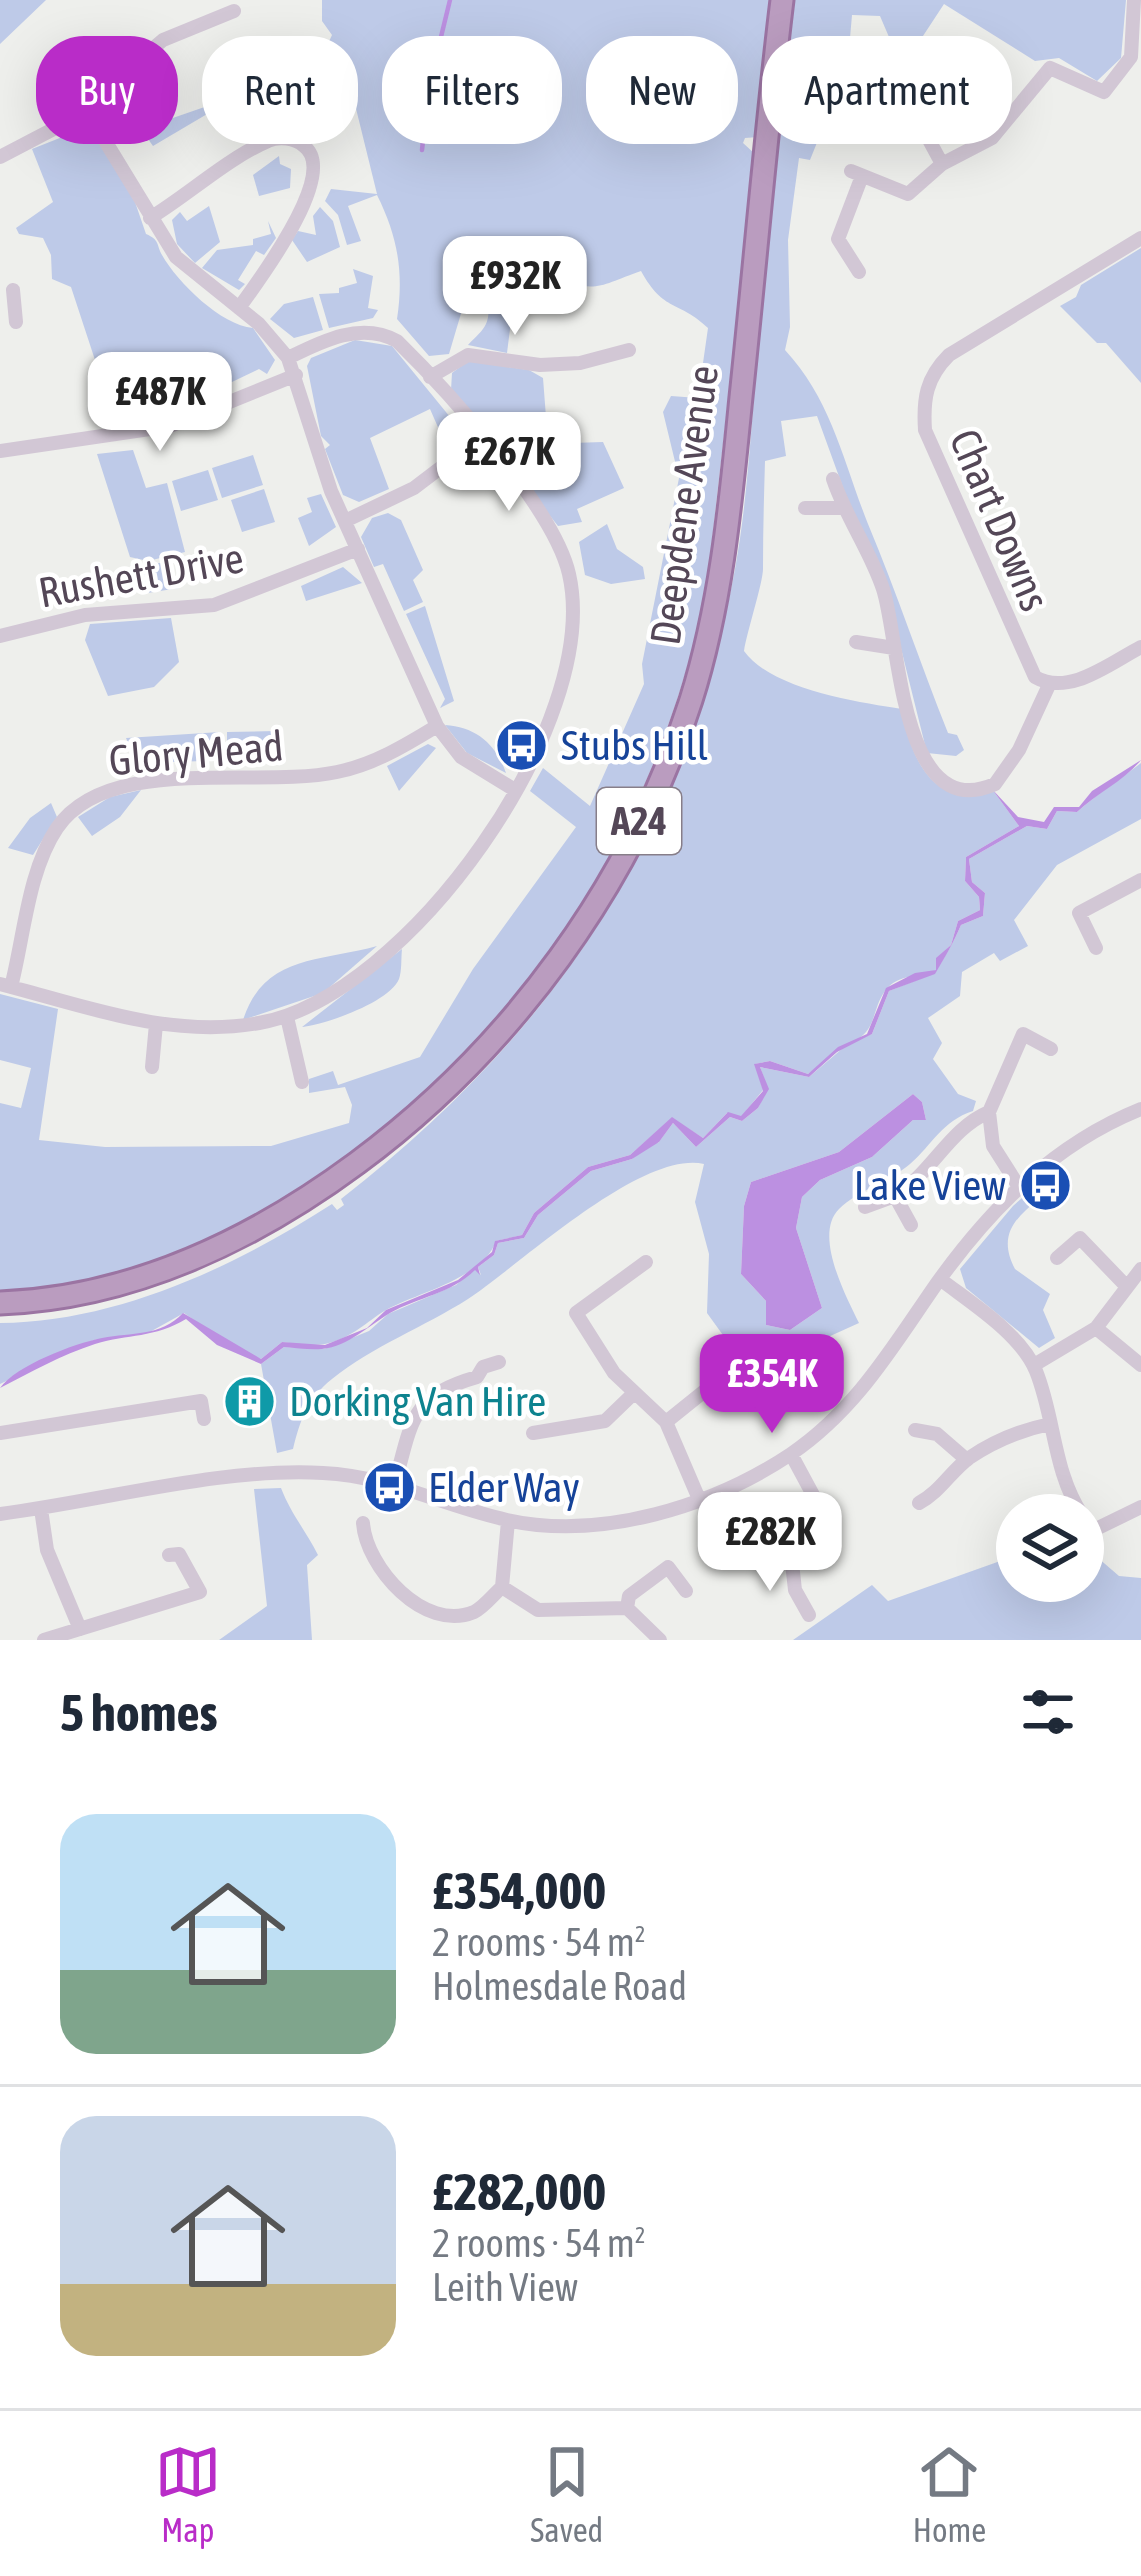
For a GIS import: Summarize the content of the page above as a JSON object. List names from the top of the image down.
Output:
{
  "streets": {
    "highway": ["Deepdene Avenue", "A24"],
    "street": ["Chart Downs", "Rushett Drive", "Glory Mead"]
  },
  "places": {
    "bus stop": ["Stubs Hill", "Lake View", "Elder Way"],
    "building": ["Dorking Van Hire"]
  },
  "page": {
    "chip": [
      "Buy",
      "Rent",
      "Filters",
      "New",
      "Apartment"
    ],
    "price": [
      "£932K",
      "£487K",
      "£267K",
      "£354K",
      "£282K"
    ],
    "heading": "5 homes",
    "list": [
      {
        "name": "£354,000",
        "note": "2 rooms · 54 m² · Holmesdale Road"
      },
      {
        "name": "£282,000",
        "note": "2 rooms · 54 m² · Leith View"
      }
    ],
    "tabs": ["Map", "Saved", "Home"]
  }
}
